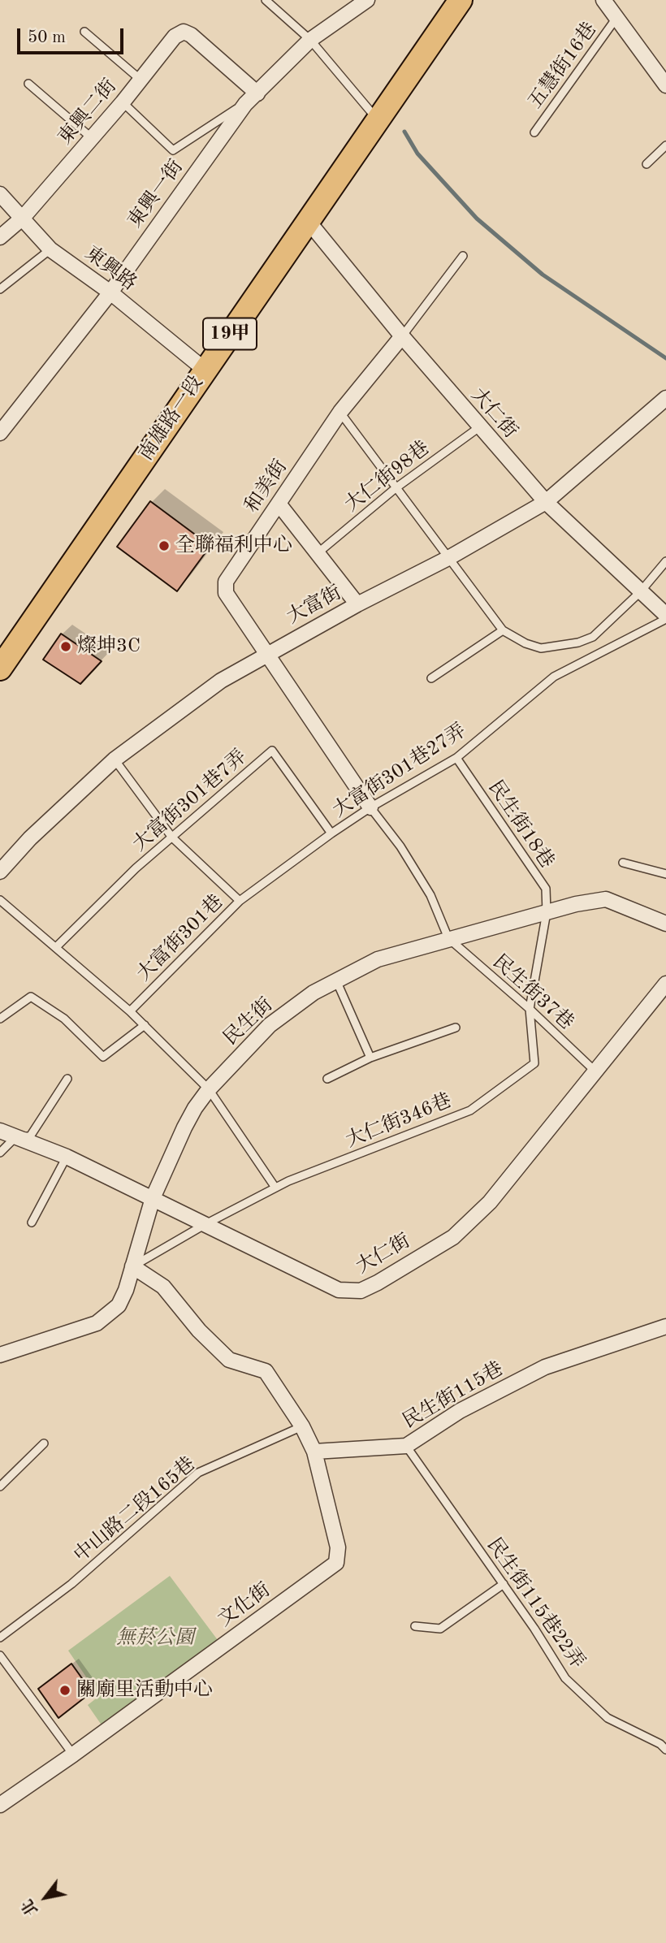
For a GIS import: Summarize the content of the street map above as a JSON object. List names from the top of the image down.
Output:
{
  "streets": {
    "main road": ["19甲", "南雄路一段"],
    "street": [
      "東興二街",
      "東興一街",
      "東興路",
      "大仁街",
      "和美街",
      "大富街",
      "民生街",
      "民生街115巷",
      "文化街"
    ],
    "lane": [
      "五慧街16巷",
      "大仁街98巷",
      "大富街301巷27弄",
      "大富街301巷7弄",
      "民生街18巷",
      "大富街301巷",
      "民生街37巷",
      "大仁街346巷",
      "中山路二段165巷",
      "民生街115巷22弄"
    ]
  },
  "crossings": [
    ["東興二街", "東興一街"],
    ["東興二街", "東興路"],
    ["東興一街", "東興路"],
    ["東興路", "南雄路一段"],
    ["大仁街", "南雄路一段"],
    ["大仁街", "大仁街98巷"],
    ["大仁街", "和美街"],
    ["大仁街", "大富街"],
    ["大仁街", "大富街301巷27弄"],
    ["大仁街", "民生街37巷"],
    ["大仁街", "民生街"],
    ["大仁街", "大仁街346巷"],
    ["和美街", "大富街"],
    ["和美街", "大富街301巷27弄"],
    ["大富街", "大富街301巷"],
    ["大富街301巷27弄", "大富街301巷7弄"],
    ["大富街301巷27弄", "民生街18巷"],
    ["大富街301巷27弄", "大富街301巷"],
    ["大富街301巷7弄", "大富街301巷"],
    ["民生街18巷", "民生街"],
    ["民生街18巷", "大仁街346巷"],
    ["民生街37巷", "民生街"],
    ["民生街37巷", "大仁街346巷"],
    ["民生街", "大仁街346巷"],
    ["民生街115巷", "民生街115巷22弄"],
    ["民生街115巷", "文化街"]
  ],
  "parks": ["無菸公園"],
  "places": ["全聯福利中心", "燦坤3C", "關廟里活動中心"],
  "scale_bar": "50 m",
  "north": "bottom left"
}
